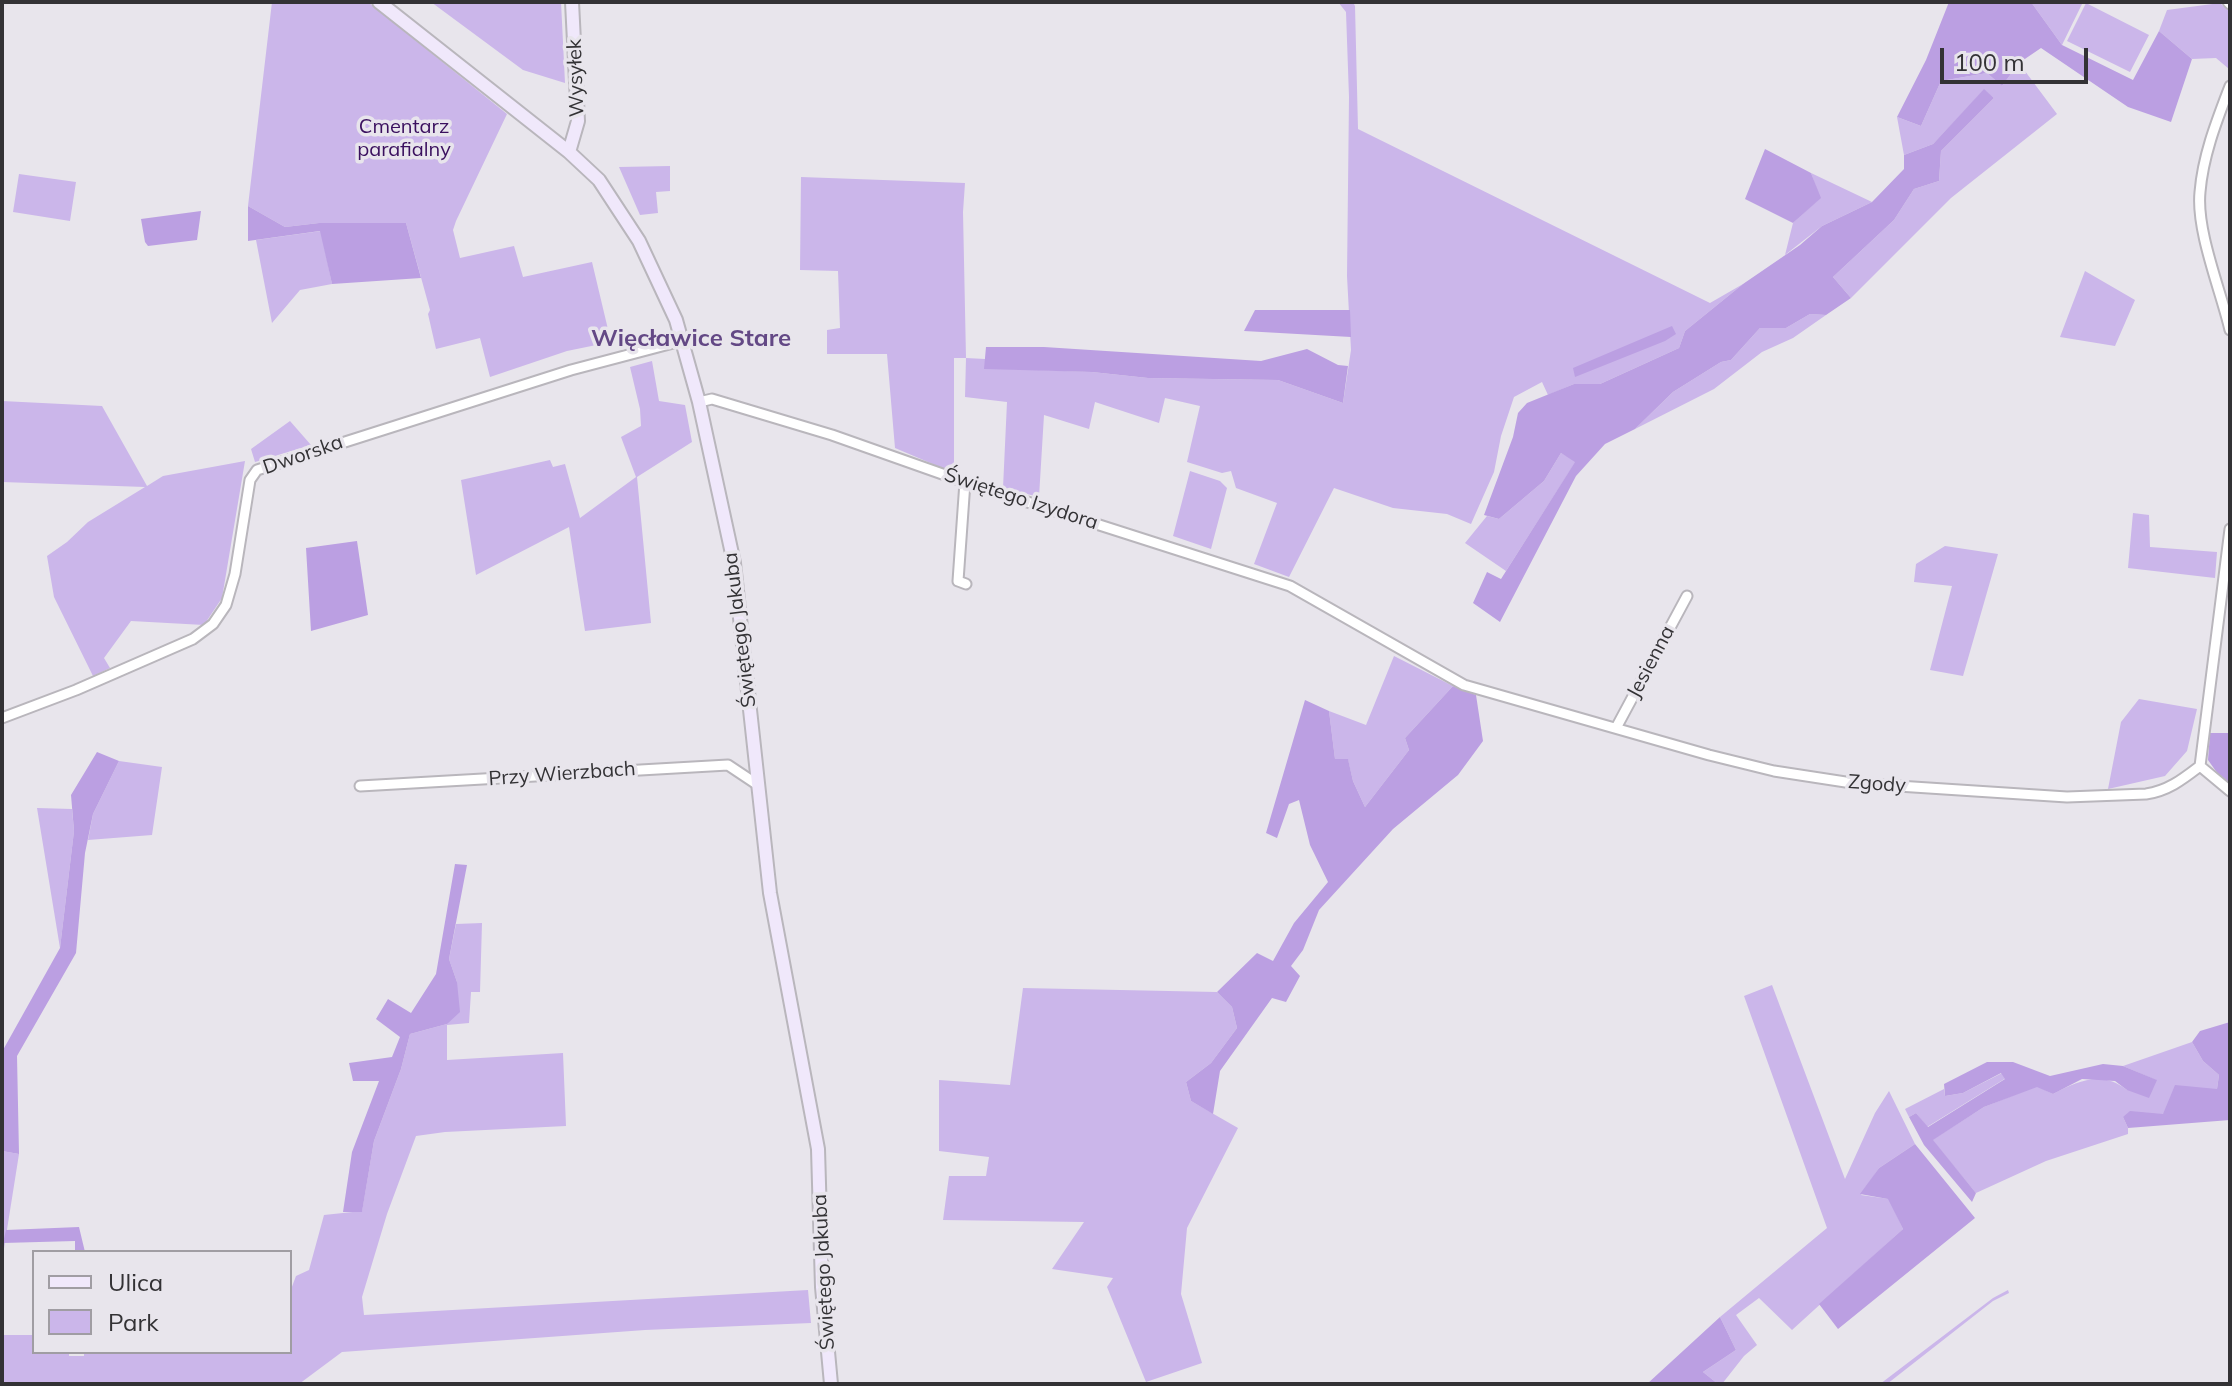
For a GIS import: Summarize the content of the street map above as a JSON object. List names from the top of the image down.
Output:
{
  "streets": {
    "street": [
      "Wysyłek",
      "Dworska",
      "Świętego Izydora",
      "Świętego Jakuba",
      "Jesienna",
      "Przy Wierzbach",
      "Zgody"
    ]
  },
  "crossings": [
    ["Wysyłek", "Świętego Jakuba"],
    ["Dworska", "Świętego Jakuba"],
    ["Świętego Izydora", "Świętego Jakuba"],
    ["Świętego Izydora", "Zgody"],
    ["Świętego Jakuba", "Przy Wierzbach"],
    ["Jesienna", "Zgody"]
  ],
  "districts": ["Więcławice Stare"],
  "parks": ["Cmentarz parafialny"],
  "legend": ["Ulica", "Park"],
  "scale_bar": "100 m"
}
